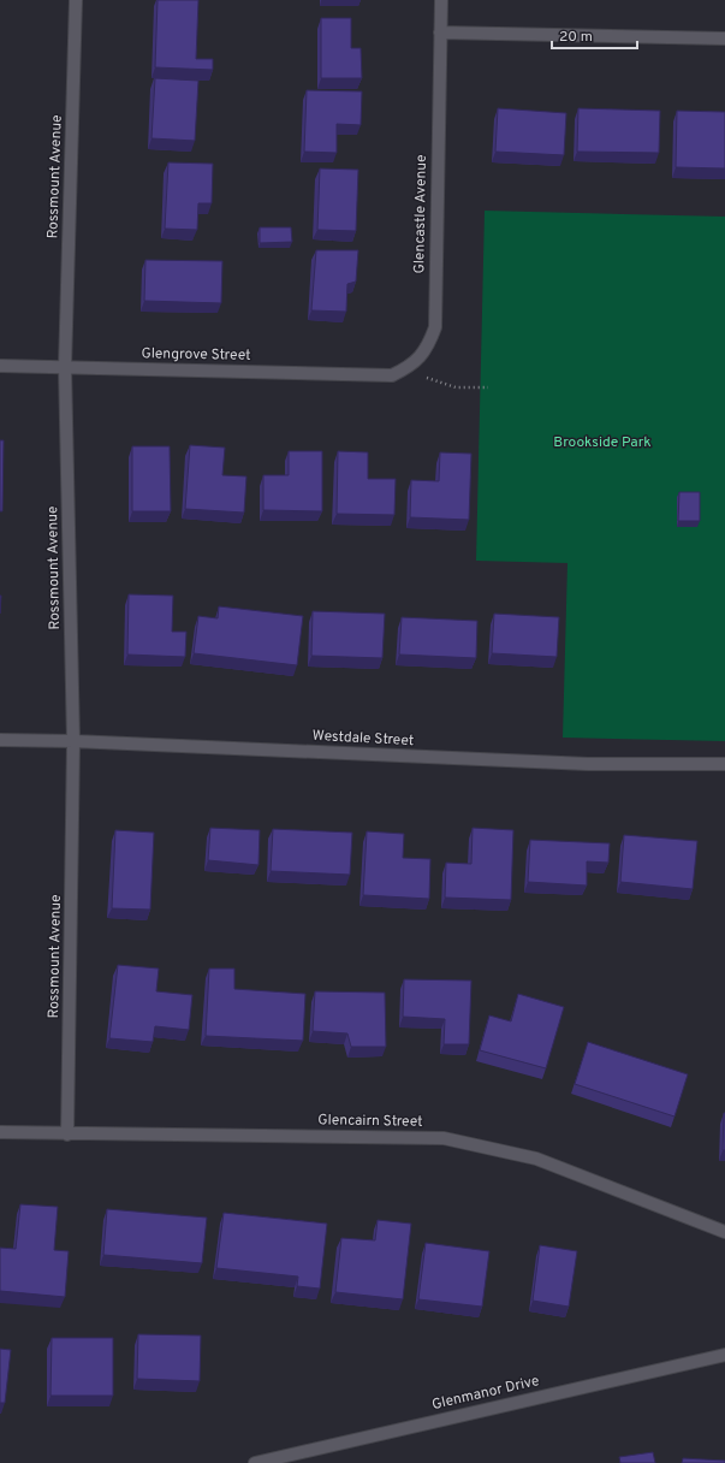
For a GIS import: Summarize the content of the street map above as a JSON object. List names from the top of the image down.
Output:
{
  "streets": {
    "street": [
      "Rossmount Avenue",
      "Glencastle Avenue",
      "Glengrove Street",
      "Westdale Street",
      "Glencairn Street",
      "Glenmanor Drive"
    ]
  },
  "crossings": [
    ["Rossmount Avenue", "Glengrove Street"],
    ["Rossmount Avenue", "Westdale Street"],
    ["Rossmount Avenue", "Glencairn Street"],
    ["Glencastle Avenue", "Glengrove Street"]
  ],
  "parks": ["Brookside Park"],
  "scale_bar": "20 m"
}
